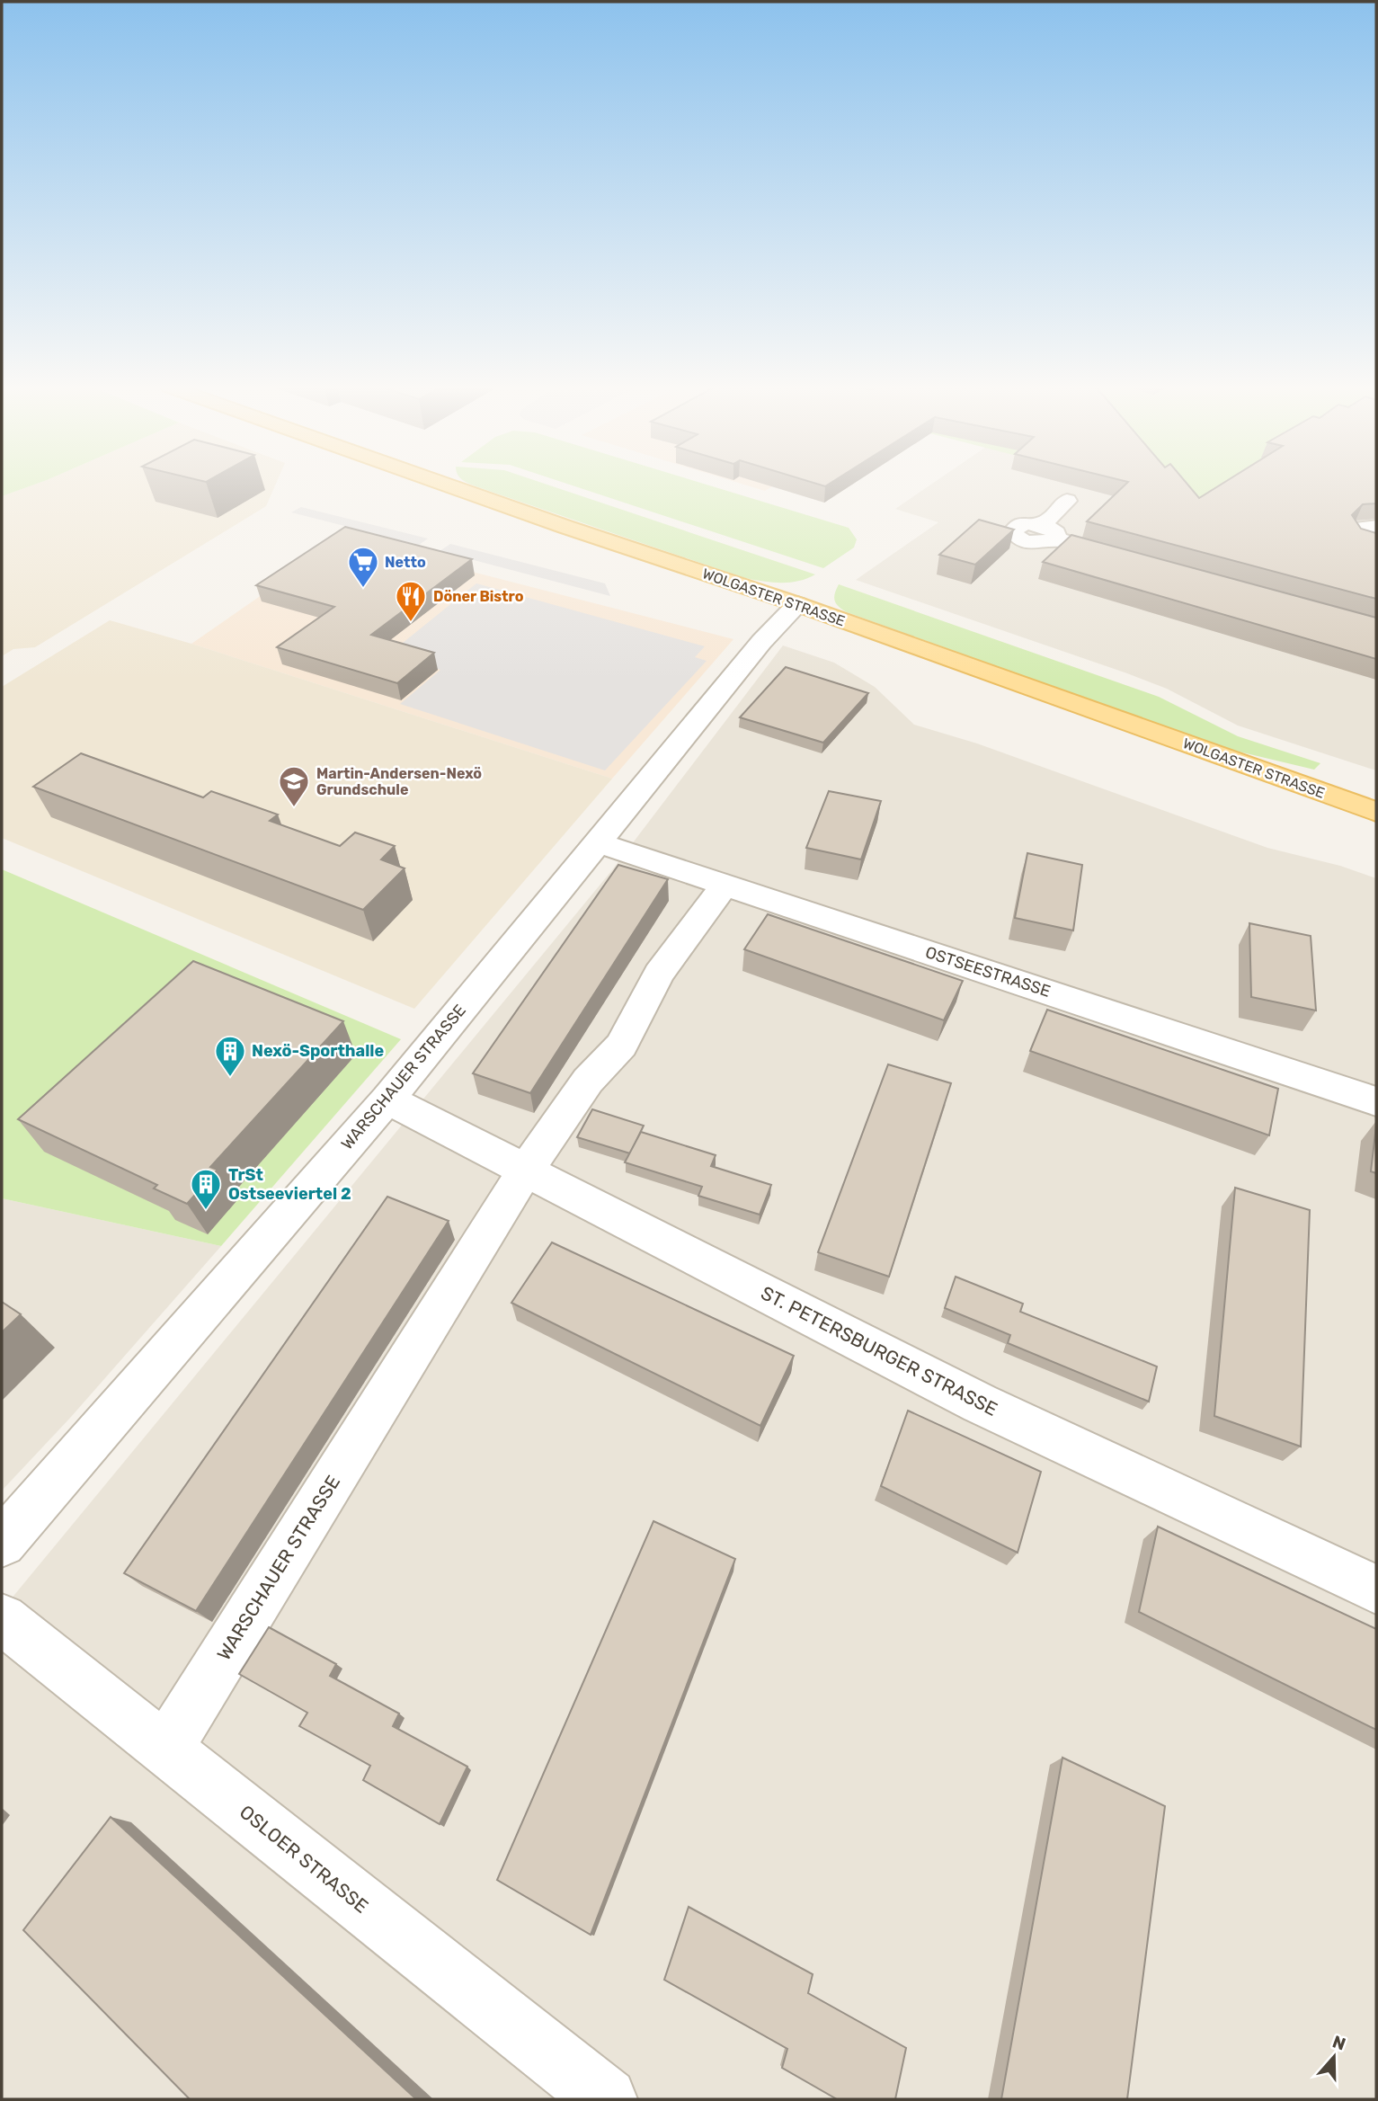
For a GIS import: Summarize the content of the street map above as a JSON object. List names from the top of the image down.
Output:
{
  "streets": {
    "main road": ["WOLGASTER STRASSE"],
    "street": [
      "OSTSEESTRASSE",
      "WARSCHAUER STRASSE",
      "ST. PETERSBURGER STRASSE",
      "OSLOER STRASSE"
    ]
  },
  "crossings": [
    ["WOLGASTER STRASSE", "WARSCHAUER STRASSE"],
    ["OSTSEESTRASSE", "WARSCHAUER STRASSE"],
    ["WARSCHAUER STRASSE", "ST. PETERSBURGER STRASSE"],
    ["WARSCHAUER STRASSE", "OSLOER STRASSE"]
  ],
  "places": {
    "supermarket": ["Netto"],
    "restaurant": ["Döner Bistro"],
    "school or university": ["Martin-Andersen-Nexö Grundschule"],
    "building": ["Nexö-Sporthalle", "TrSt Ostseeviertel 2"]
  },
  "north": "top"
}
